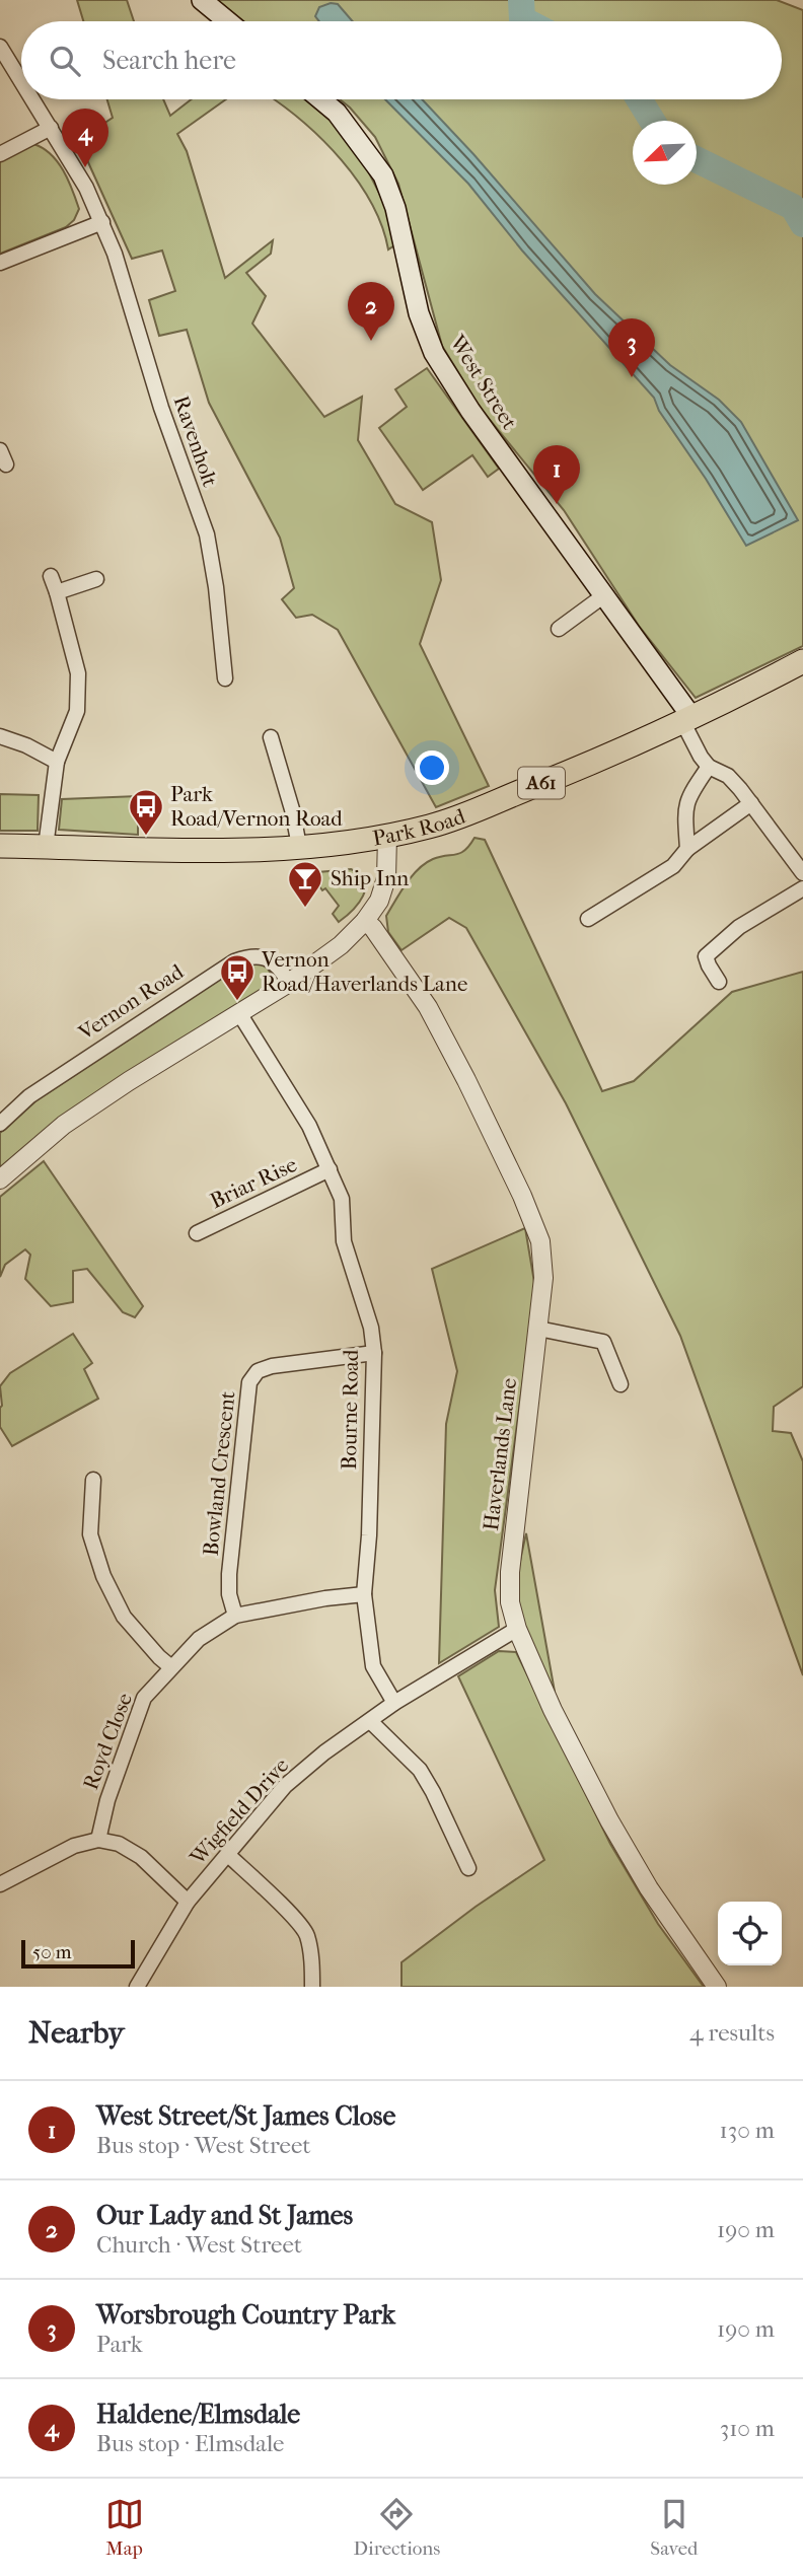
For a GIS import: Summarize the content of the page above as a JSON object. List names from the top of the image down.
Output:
{
  "streets": {
    "highway": ["A61", "Park Road"],
    "main road": ["West Street"],
    "street": [
      "Ravenholt",
      "Vernon Road",
      "Briar Rise",
      "Bourne Road",
      "Haverlands Lane",
      "Bowland Crescent",
      "Royd Close",
      "Wigfield Drive"
    ]
  },
  "crossings": [
    ["West Street", "Park Road"],
    ["Briar Rise", "Bourne Road"],
    ["Bourne Road", "Bowland Crescent"],
    ["Bourne Road", "Royd Close"],
    ["Bourne Road", "Wigfield Drive"],
    ["Haverlands Lane", "Wigfield Drive"],
    ["Bowland Crescent", "Royd Close"]
  ],
  "places": {
    "bus stop": ["Park Road/Vernon Road", "Vernon Road/Haverlands Lane"],
    "bar": ["Ship Inn"]
  },
  "scale_bar": "50 m",
  "north": "bottom left",
  "page": {
    "search": "Search here",
    "pins": [
      "4",
      "2",
      "3",
      "1"
    ],
    "scale": "50 m",
    "heading": ["Nearby", "4 results"],
    "list": [
      {
        "mark": "1",
        "name": "West Street/St James Close",
        "note": "Bus stop · West Street",
        "value": "130 m"
      },
      {
        "mark": "2",
        "name": "Our Lady and St James",
        "note": "Church · West Street",
        "value": "190 m"
      },
      {
        "mark": "3",
        "name": "Worsbrough Country Park",
        "note": "Park",
        "value": "190 m"
      },
      {
        "mark": "4",
        "name": "Haldene/Elmsdale",
        "note": "Bus stop · Elmsdale",
        "value": "310 m"
      }
    ],
    "nav": ["Map", "Directions", "Saved"]
  }
}
